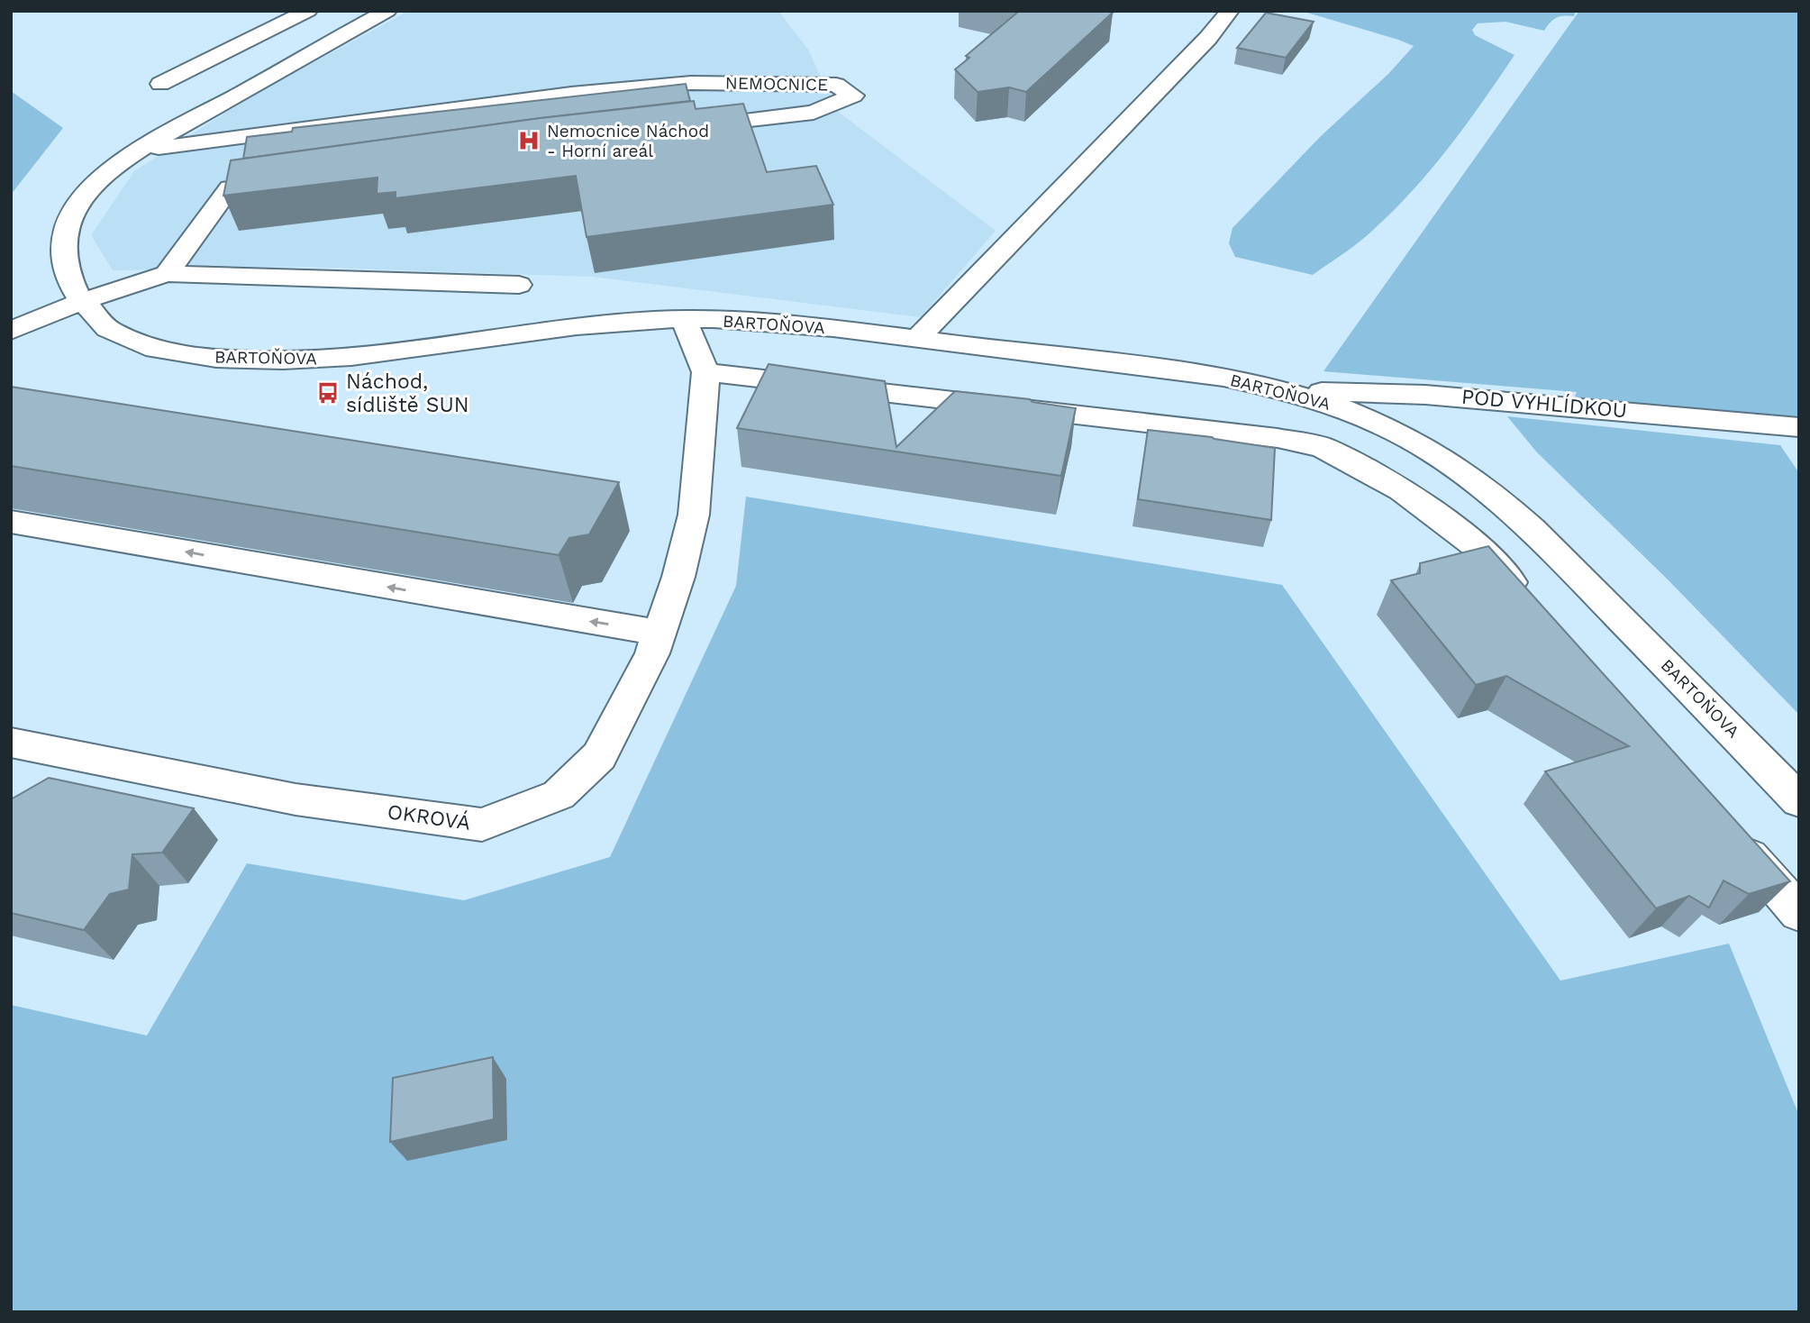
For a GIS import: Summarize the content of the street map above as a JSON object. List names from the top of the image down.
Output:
{
  "streets": {
    "street": [
      "NEMOCNICE",
      "BARTOŇOVA",
      "POD VYHLÍDKOU",
      "OKROVÁ"
    ]
  },
  "crossings": [
    ["NEMOCNICE", "BARTOŇOVA"],
    ["BARTOŇOVA", "POD VYHLÍDKOU"],
    ["BARTOŇOVA", "OKROVÁ"]
  ],
  "places": {
    "hospital": ["Nemocnice Náchod - Horní areál"],
    "bus stop": ["Náchod, sídliště SUN"]
  }
}
